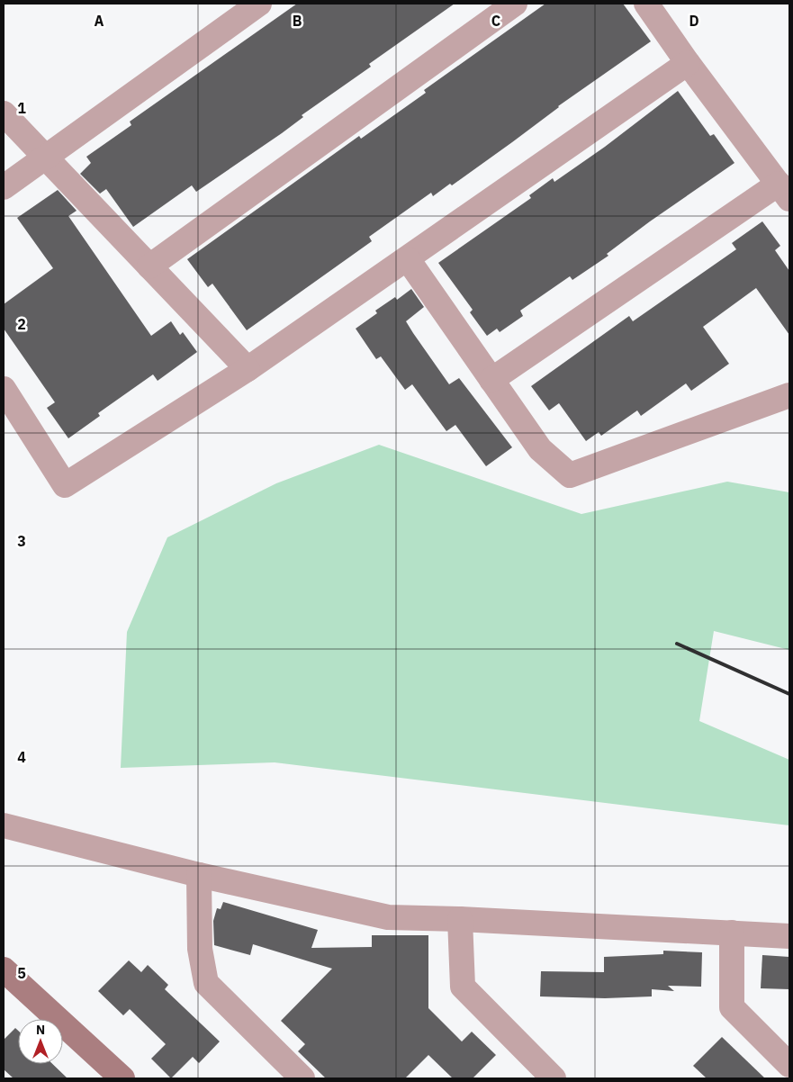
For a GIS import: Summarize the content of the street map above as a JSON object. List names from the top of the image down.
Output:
{
  "north": "top",
  "grid": {
    "columns": [
      "A",
      "B",
      "C",
      "D"
    ],
    "rows": [
      "1",
      "2",
      "3",
      "4",
      "5"
    ]
  }
}
